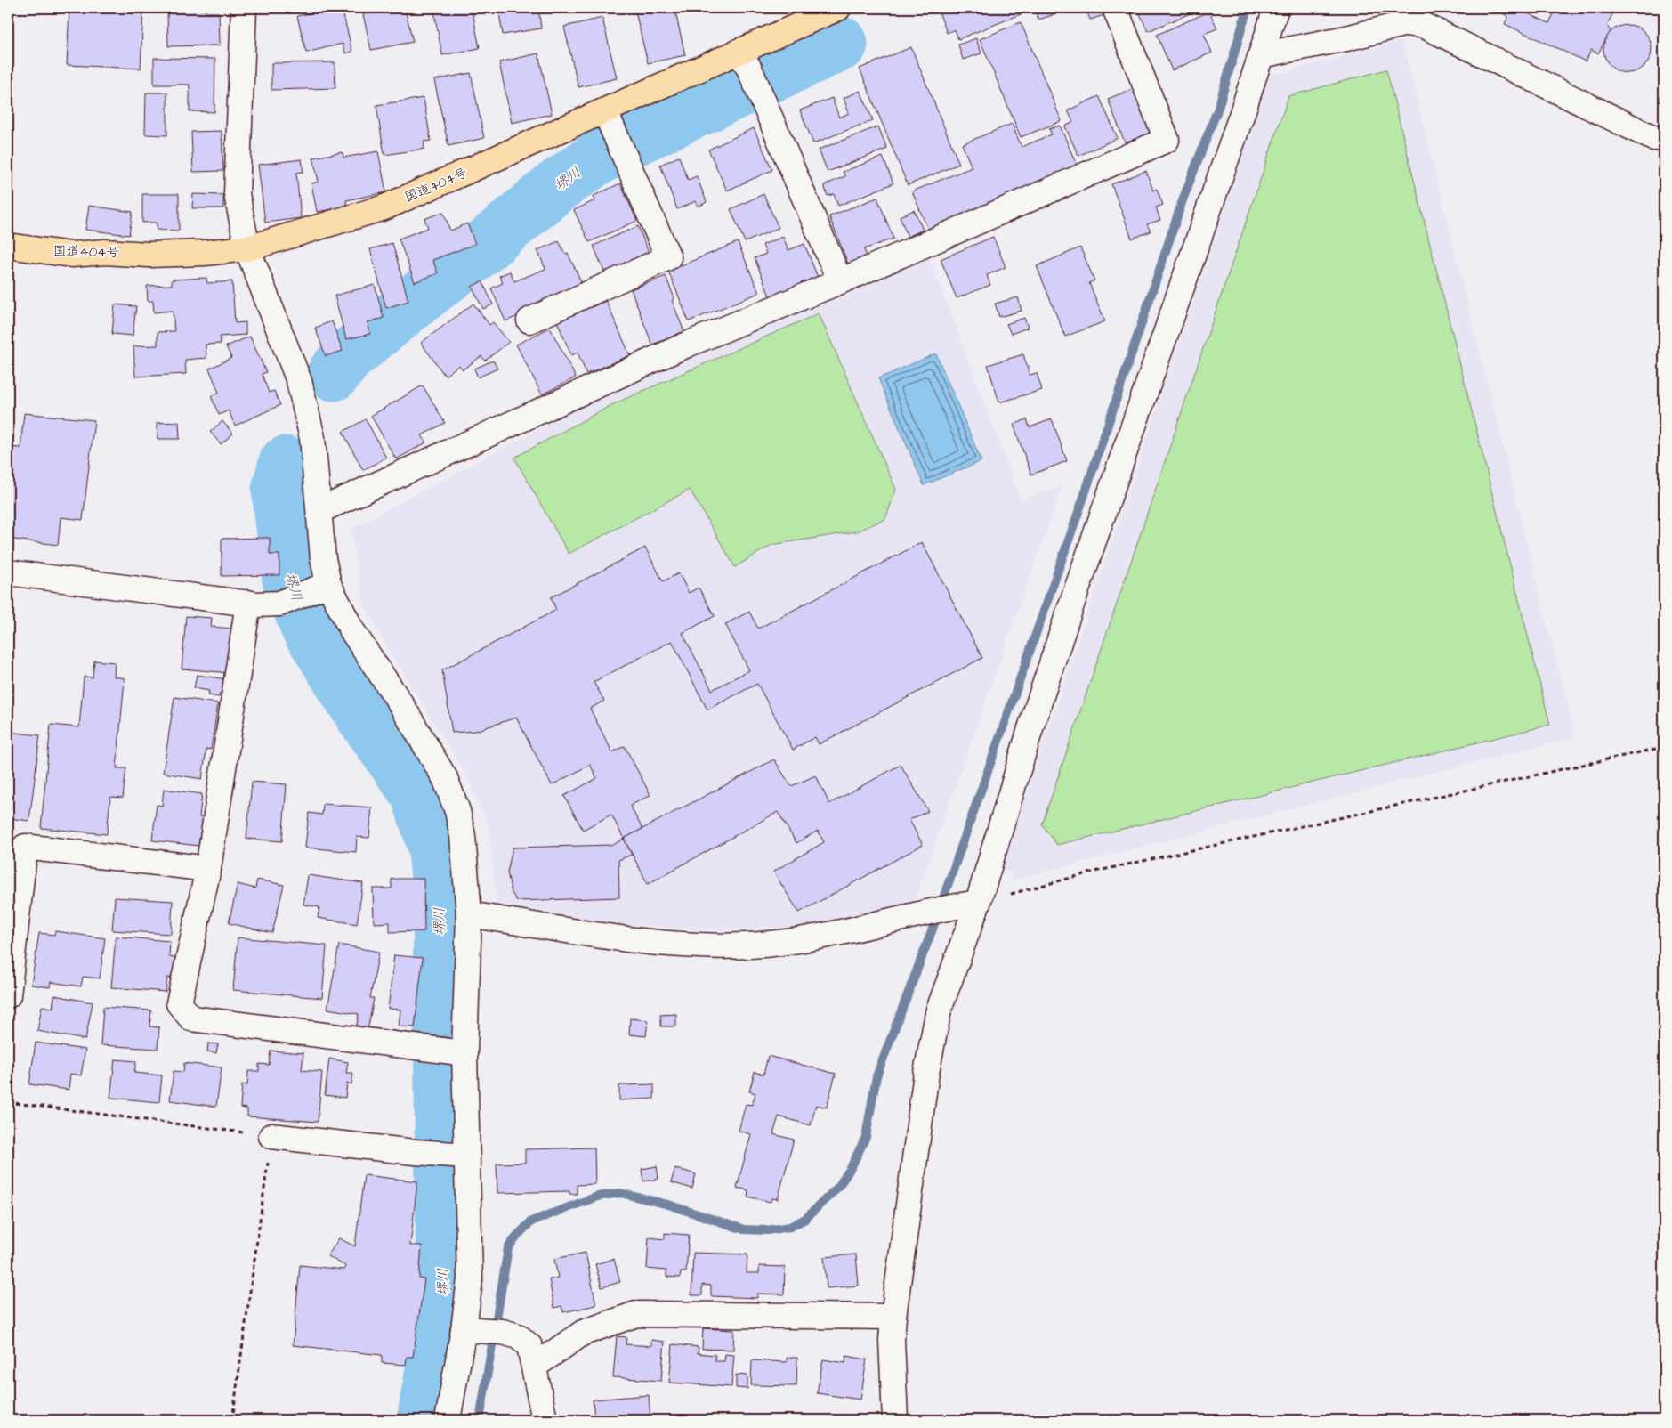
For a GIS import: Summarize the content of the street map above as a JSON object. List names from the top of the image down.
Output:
{
  "streets": {
    "highway": ["国道404号"]
  },
  "water": ["堺川"]
}
